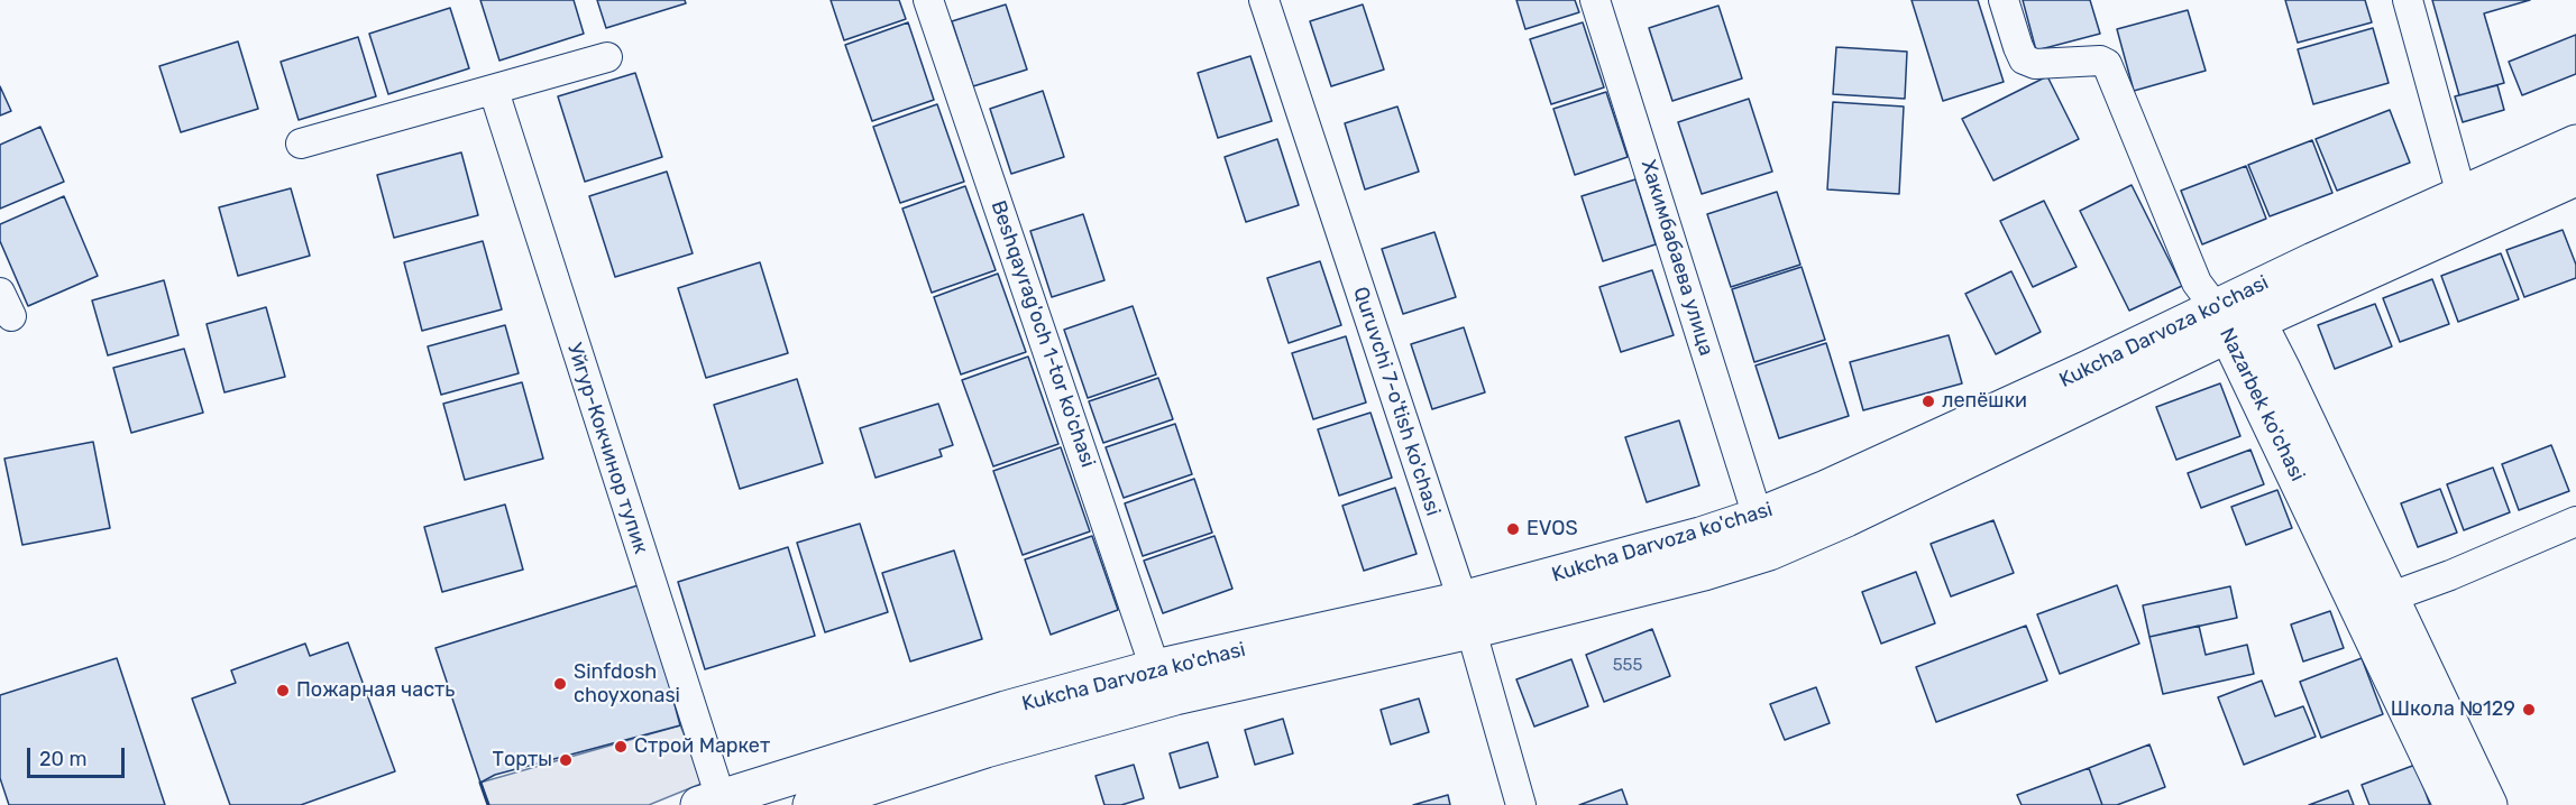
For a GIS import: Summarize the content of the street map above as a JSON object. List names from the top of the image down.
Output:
{
  "streets": {
    "main road": ["Kukcha Darvoza ko'chasi", "Nazarbek ko'chasi"],
    "street": [
      "Хакимбабаева улица",
      "Beshqayrag'och 1-tor ko'chasi",
      "Quruvchi 7-o'tish ko'chasi",
      "Уйгур-Кокчинор тупик"
    ]
  },
  "crossings": [
    ["Хакимбабаева улица", "Kukcha Darvoza ko'chasi"],
    ["Kukcha Darvoza ko'chasi", "Beshqayrag'och 1-tor ko'chasi"],
    ["Kukcha Darvoza ko'chasi", "Quruvchi 7-o'tish ko'chasi"],
    ["Kukcha Darvoza ko'chasi", "Nazarbek ko'chasi"],
    ["Kukcha Darvoza ko'chasi", "Уйгур-Кокчинор тупик"]
  ],
  "places": [
    "лепёшки",
    "EVOS",
    "Sinfdosh choyxonasi",
    "Пожарная часть",
    "Школа №129",
    "Строй Маркет",
    "Торты"
  ],
  "house_numbers": ["555"],
  "scale_bar": "20 m"
}
